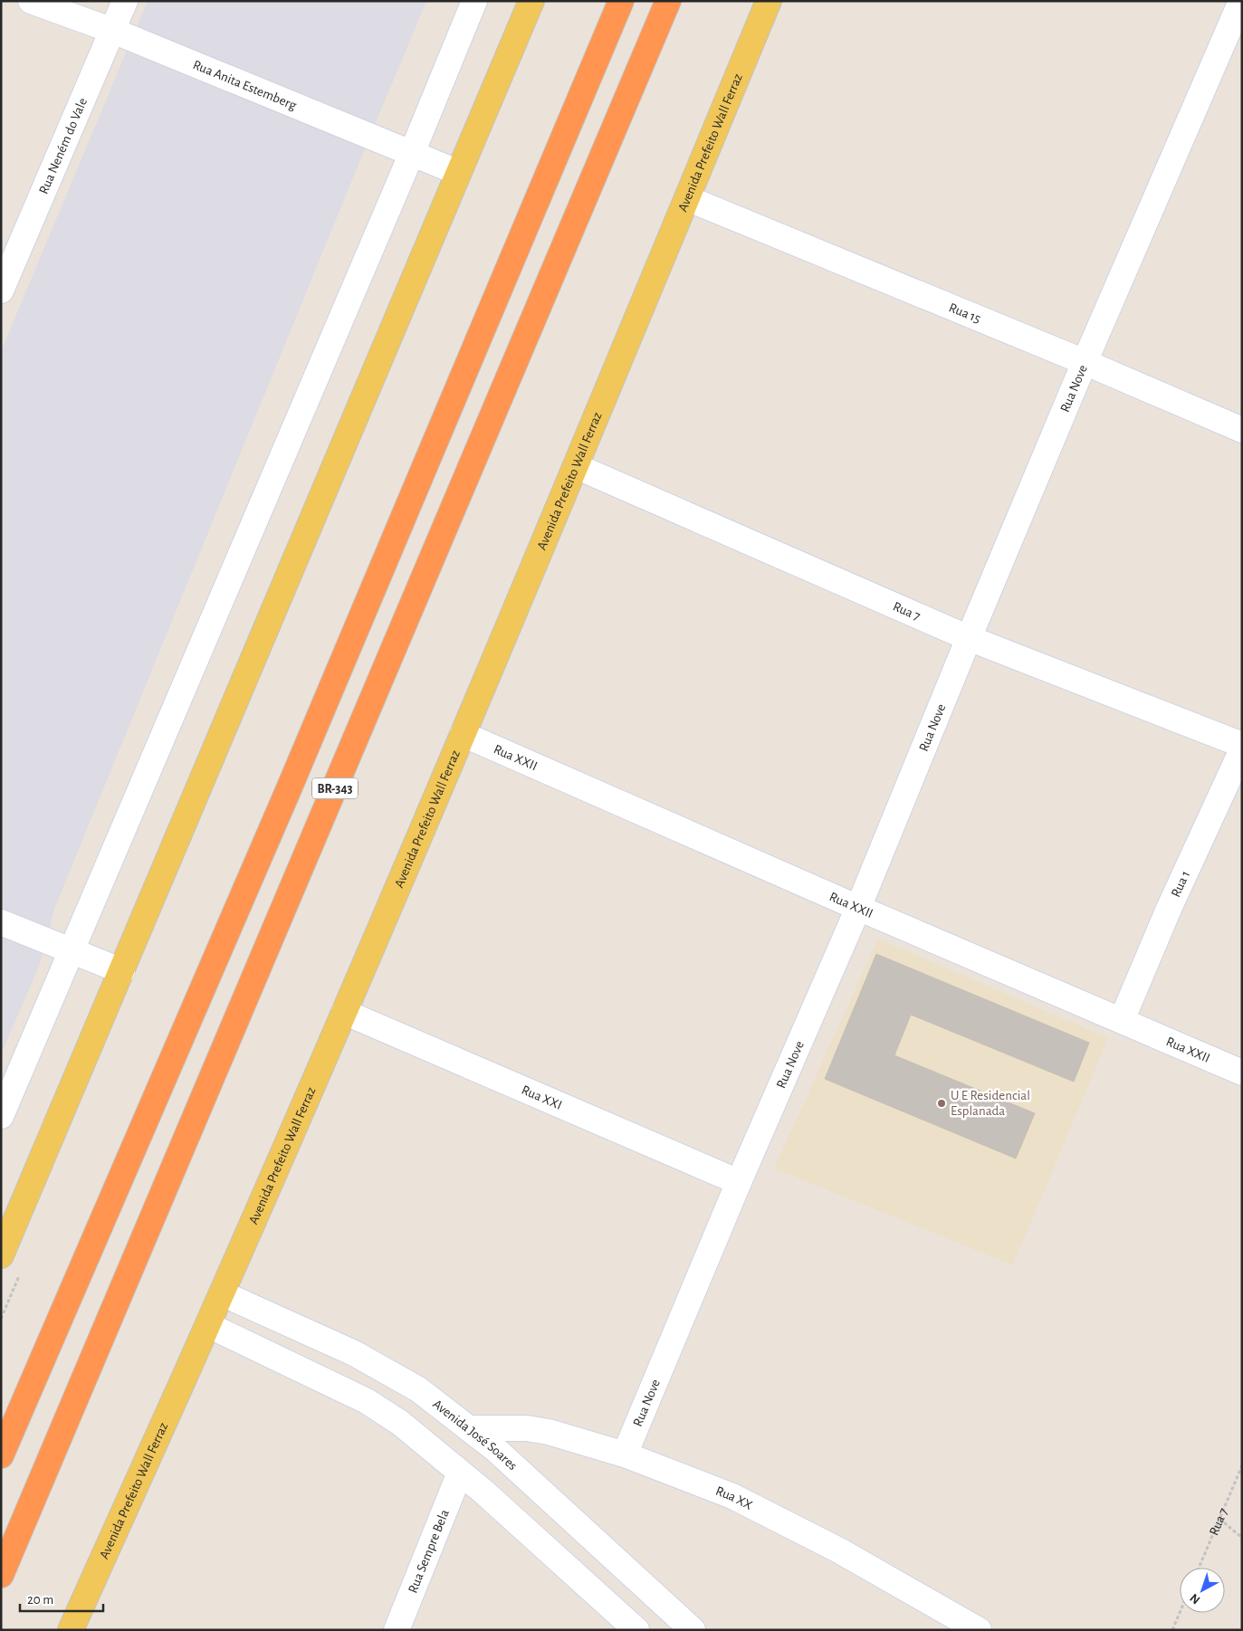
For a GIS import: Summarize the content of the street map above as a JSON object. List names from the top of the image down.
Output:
{
  "streets": {
    "highway": ["BR-343"],
    "main road": ["Avenida Prefeito Wall Ferraz"],
    "street": [
      "Rua Anita Estemberg",
      "Rua Neném do Vale",
      "Rua 15",
      "Rua Nove",
      "Rua 7",
      "Rua XXII",
      "Rua 1",
      "Rua XXI",
      "Avenida José Soares",
      "Rua XX",
      "Rua Sempre Bela"
    ]
  },
  "crossings": [
    ["Rua Anita Estemberg", "Rua Neném do Vale"],
    ["Avenida Prefeito Wall Ferraz", "Rua 15"],
    ["Avenida Prefeito Wall Ferraz", "Rua 7"],
    ["Avenida Prefeito Wall Ferraz", "Rua XXII"],
    ["Avenida Prefeito Wall Ferraz", "Rua XXI"],
    ["Avenida Prefeito Wall Ferraz", "Avenida José Soares"],
    ["Rua 15", "Rua Nove"],
    ["Rua Nove", "Rua 7"],
    ["Rua Nove", "Rua XXII"],
    ["Rua Nove", "Rua XXI"],
    ["Rua Nove", "Rua XX"],
    ["Rua XXII", "Rua 1"],
    ["Avenida José Soares", "Rua XX"]
  ],
  "places": ["U E Residencial Esplanada"],
  "scale_bar": "20 m",
  "north": "bottom left"
}
